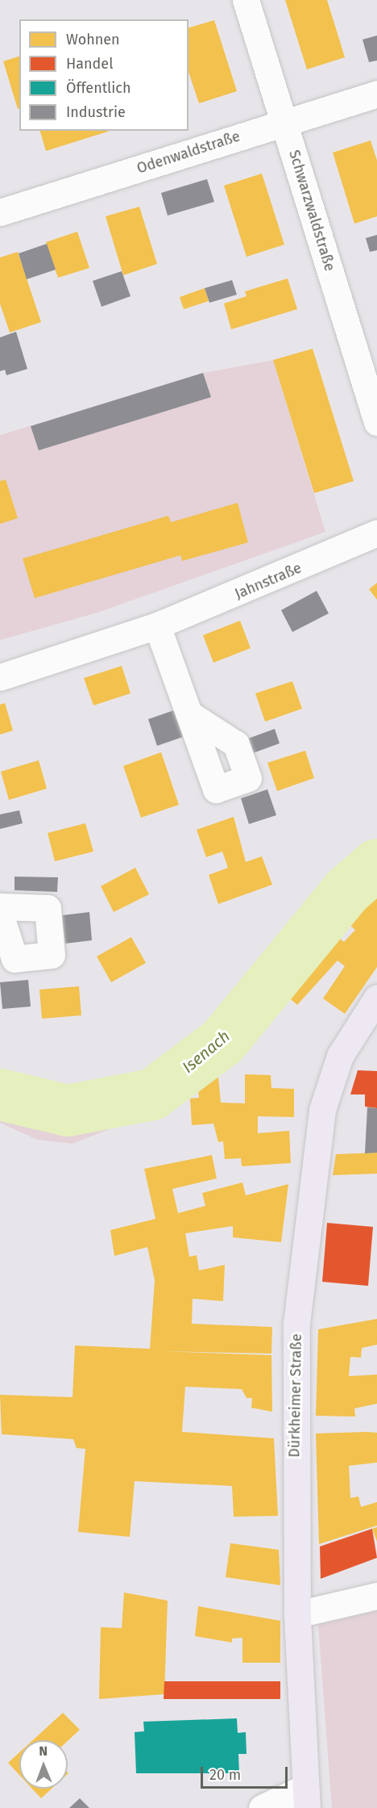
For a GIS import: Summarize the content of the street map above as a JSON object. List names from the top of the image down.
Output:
{
  "streets": {
    "main road": ["Dürkheimer Straße"],
    "street": ["Odenwaldstraße", "Schwarzwaldstraße", "Jahnstraße"]
  },
  "crossings": [
    ["Odenwaldstraße", "Schwarzwaldstraße"]
  ],
  "water": ["Isenach"],
  "legend": [
    "Wohnen",
    "Handel",
    "Öffentlich",
    "Industrie"
  ],
  "scale_bar": "20 m",
  "north": "top"
}
